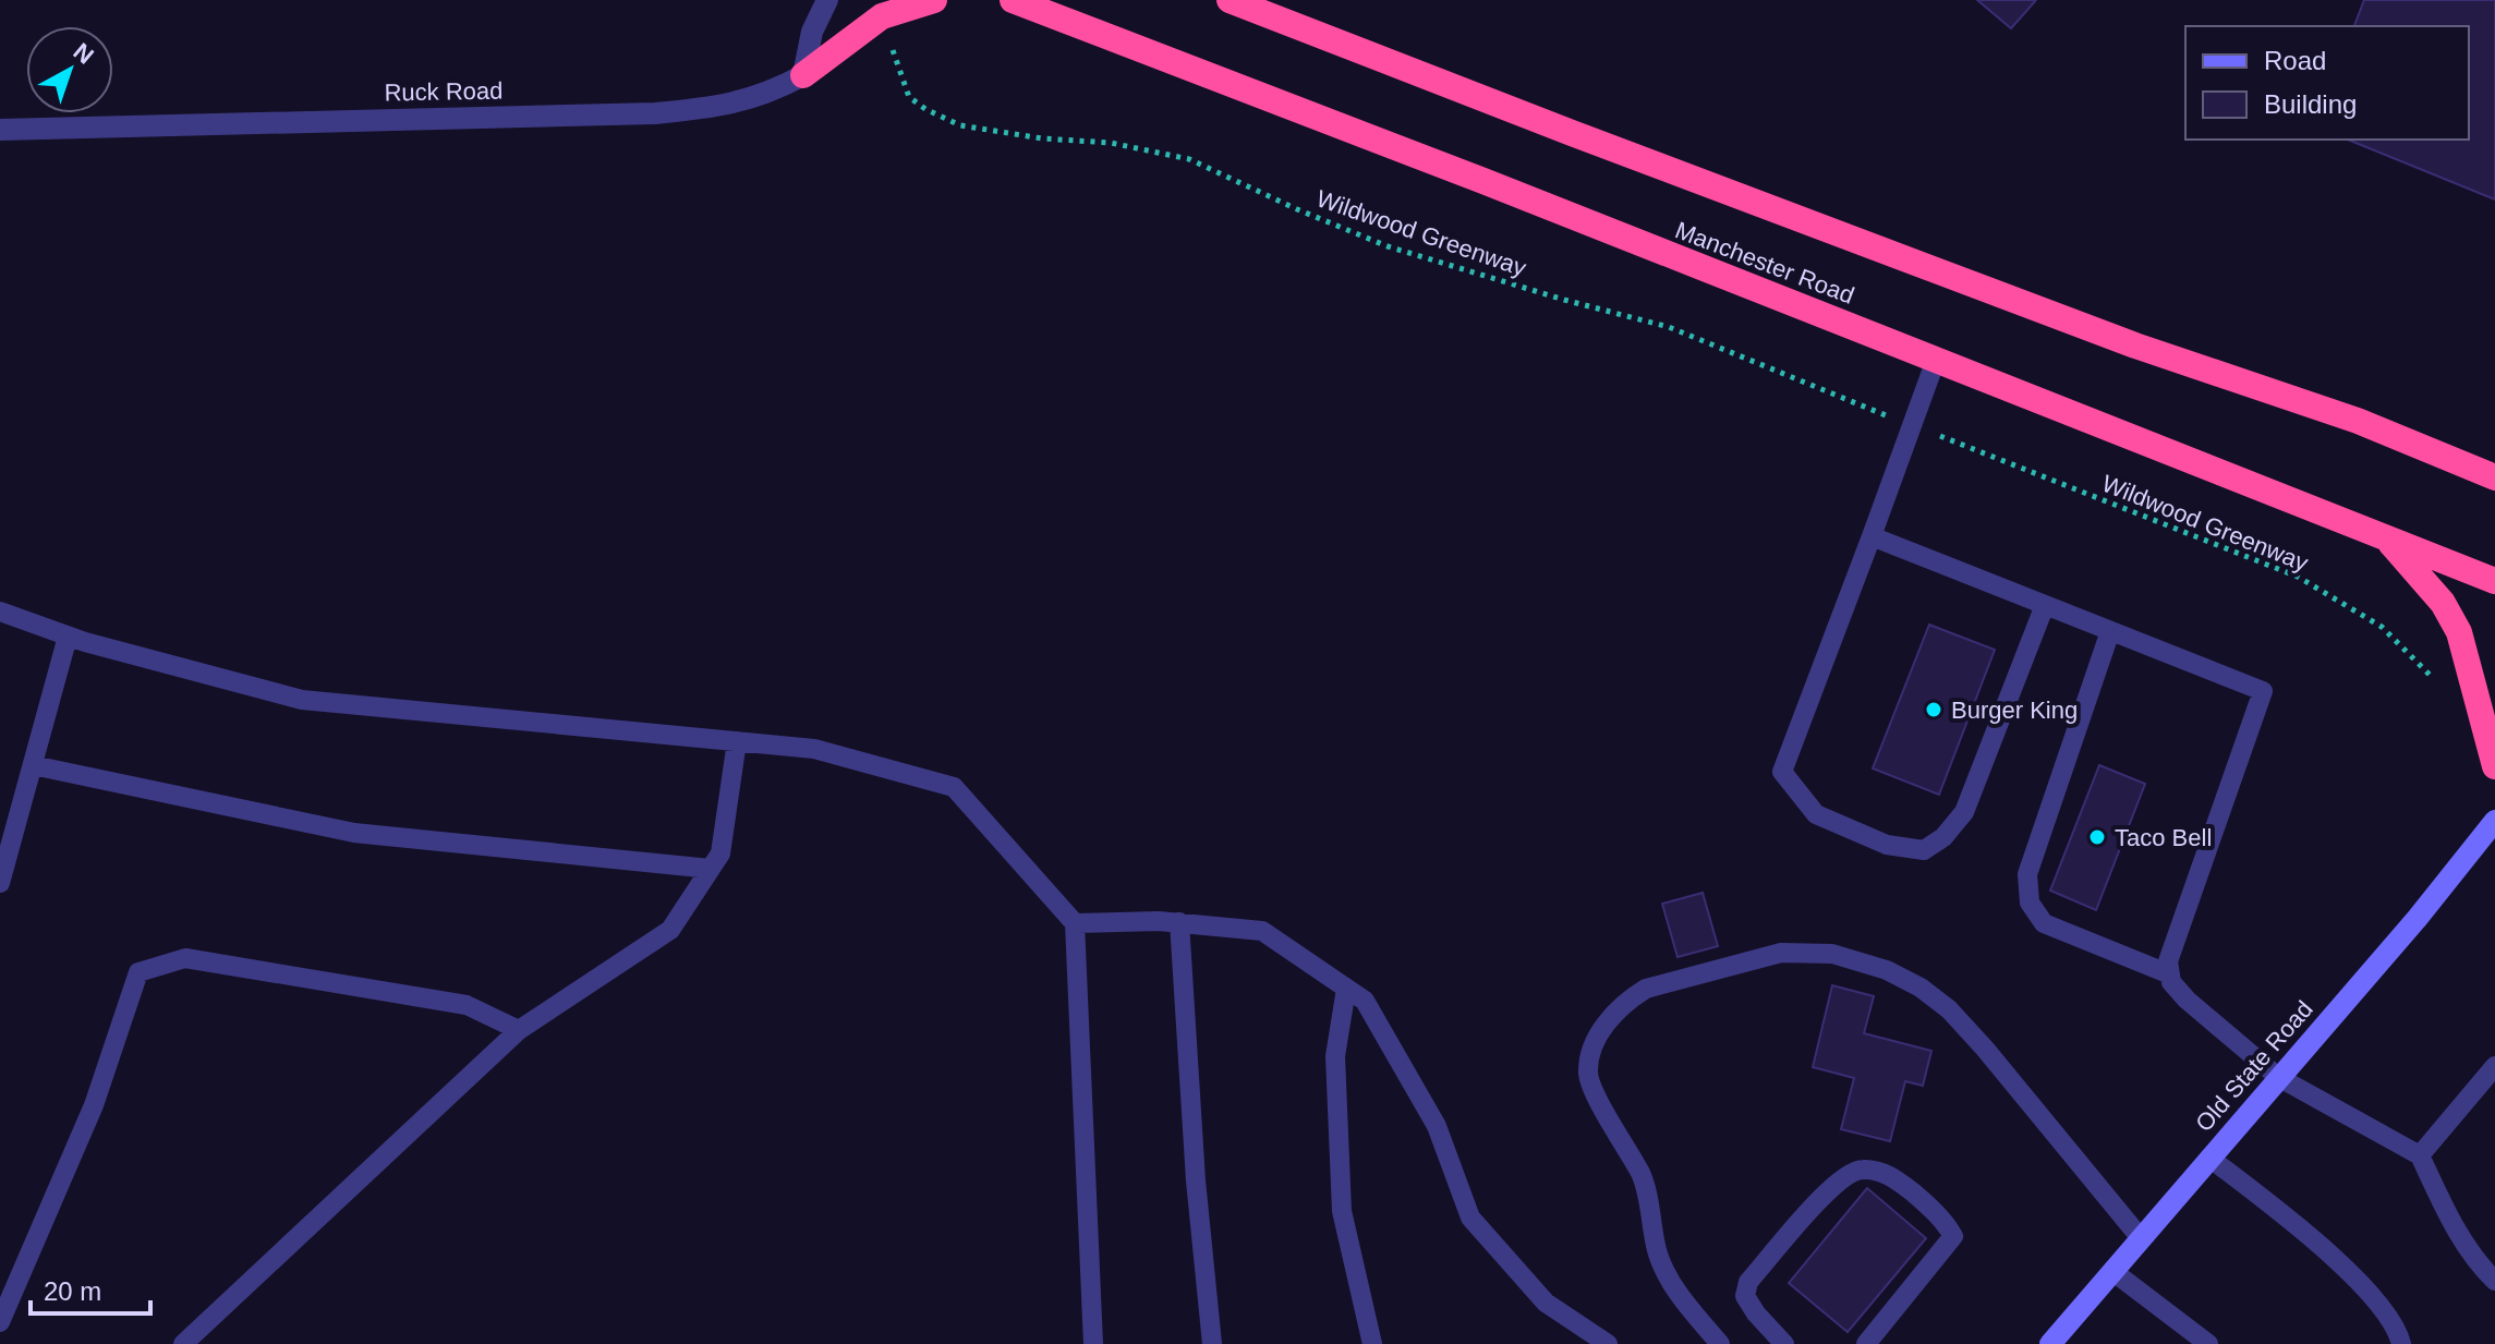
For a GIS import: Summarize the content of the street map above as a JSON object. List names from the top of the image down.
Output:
{
  "streets": {
    "highway": ["Manchester Road"],
    "street": ["Ruck Road", "Old State Road"],
    "path": ["Wildwood Greenway"]
  },
  "places": ["Burger King", "Taco Bell"],
  "legend": ["Road", "Building"],
  "scale_bar": "20 m",
  "north": "top right"
}
